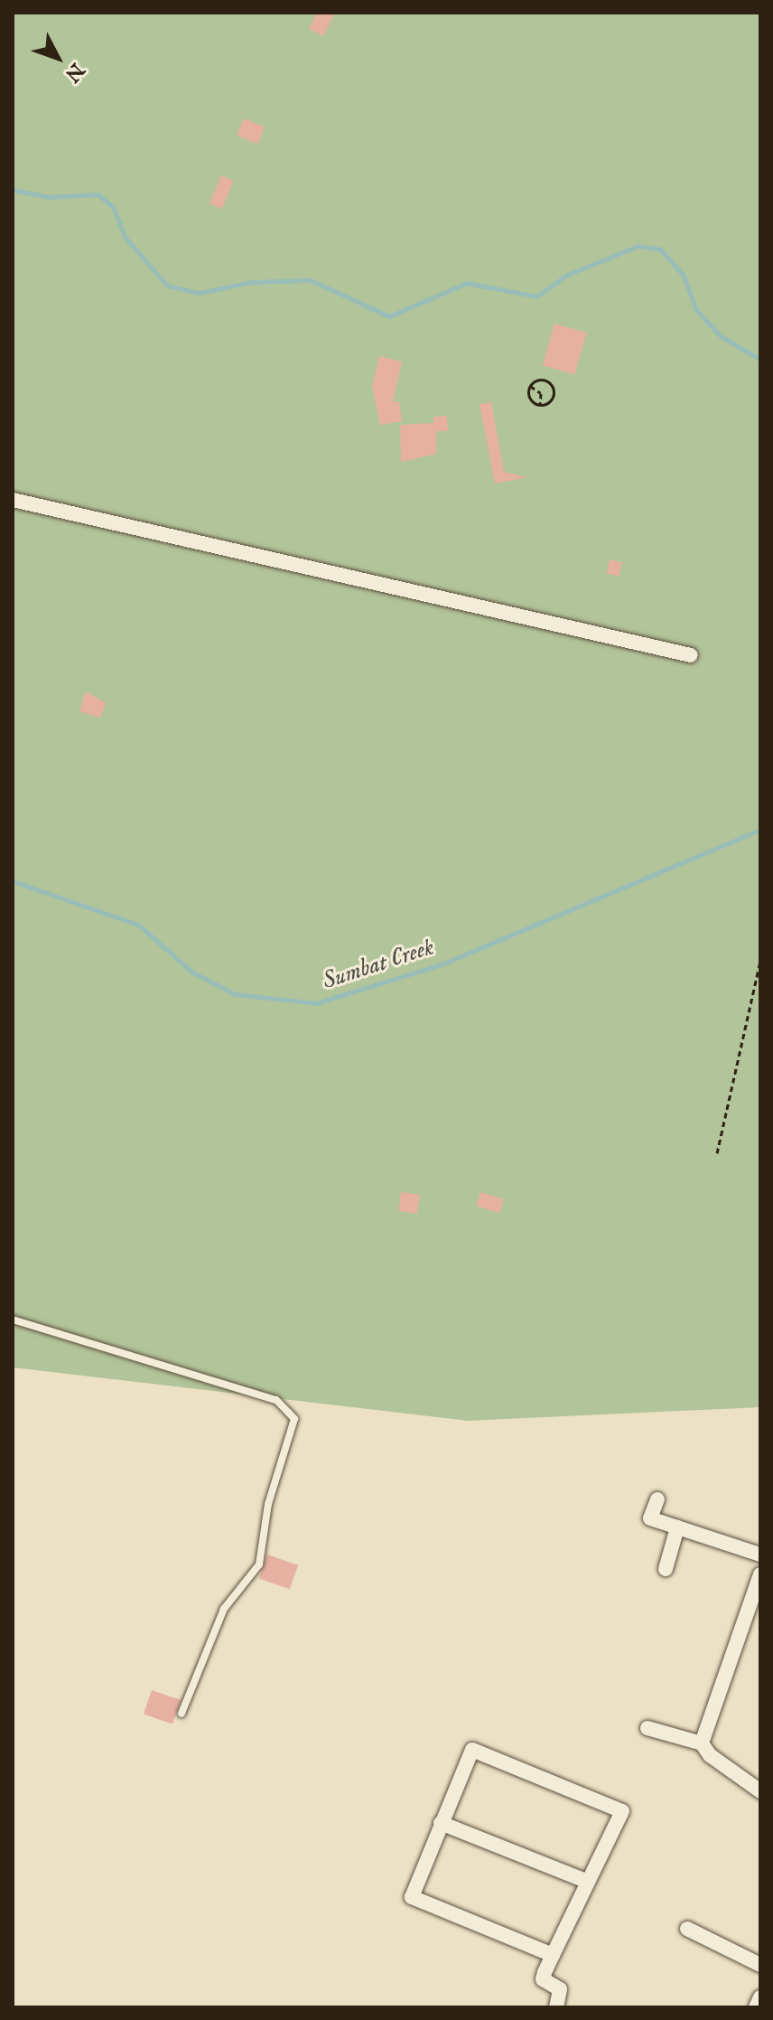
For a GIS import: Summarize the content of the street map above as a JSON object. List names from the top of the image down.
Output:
{
  "water": ["Sumbat Creek"],
  "north": "bottom right"
}
